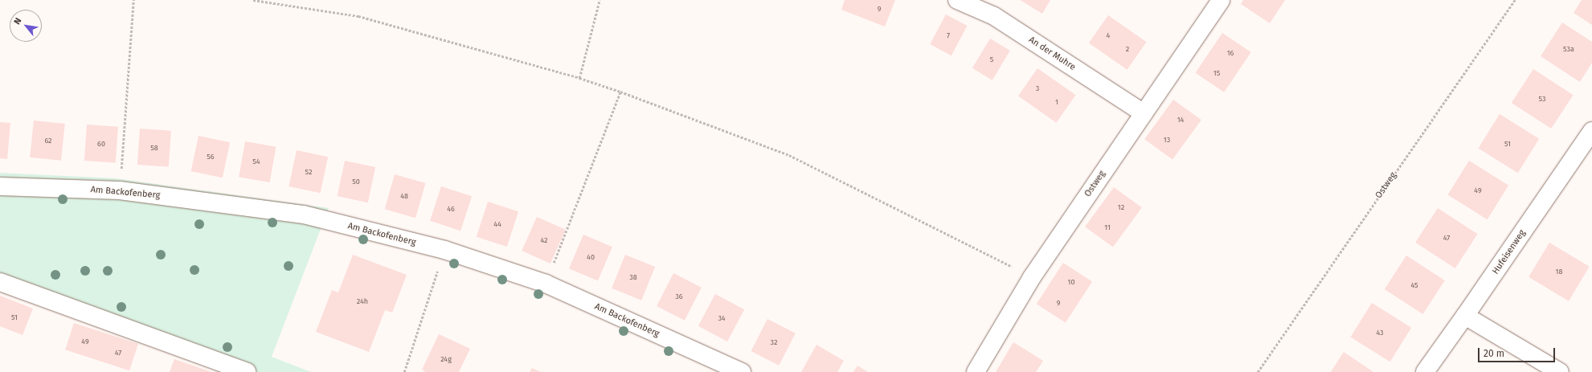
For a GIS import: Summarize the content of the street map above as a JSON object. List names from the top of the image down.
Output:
{
  "streets": {
    "street": [
      "An der Muhre",
      "Ostweg",
      "Am Backofenberg",
      "Hufeisenweg"
    ]
  },
  "crossings": [
    ["An der Muhre", "Ostweg"]
  ],
  "house_numbers": [
    "9",
    "7",
    "4",
    "2",
    "53a",
    "16",
    "5",
    "15",
    "3",
    "53",
    "1",
    "14",
    "13",
    "62",
    "60",
    "51",
    "58",
    "56",
    "54",
    "52",
    "50",
    "49",
    "48",
    "12",
    "46",
    "44",
    "11",
    "47",
    "42",
    "40",
    "18",
    "38",
    "10",
    "45",
    "36",
    "24h",
    "9",
    "51",
    "34",
    "43",
    "49",
    "32",
    "47",
    "24g"
  ],
  "scale_bar": "20 m",
  "north": "top left"
}
